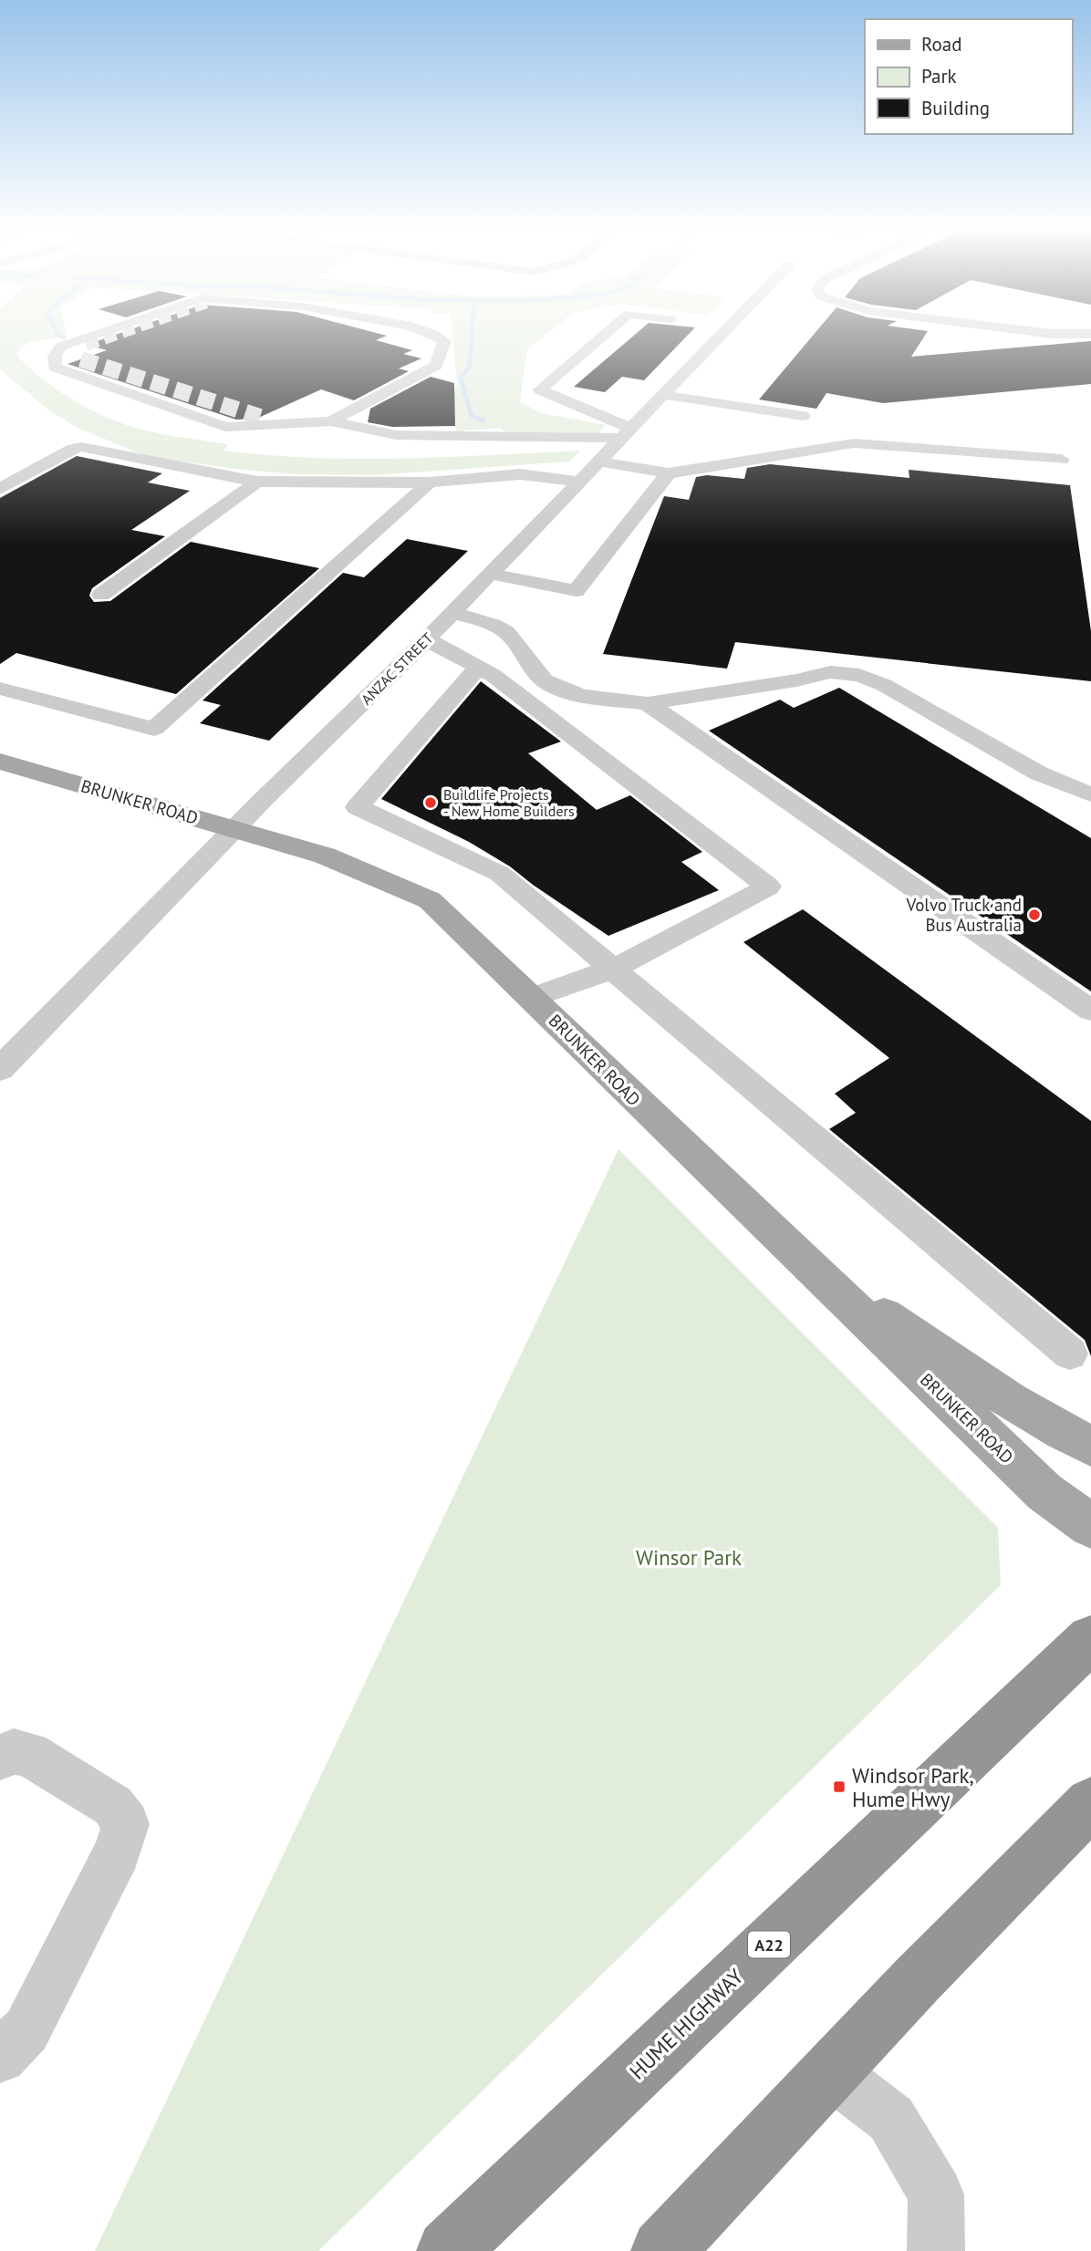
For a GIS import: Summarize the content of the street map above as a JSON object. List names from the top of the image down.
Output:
{
  "streets": {
    "highway": ["A22", "HUME HIGHWAY"],
    "main road": ["BRUNKER ROAD"],
    "street": ["ANZAC STREET"]
  },
  "crossings": [
    ["ANZAC STREET", "BRUNKER ROAD"]
  ],
  "parks": ["Winsor Park"],
  "places": {
    "other": ["Buildlife Projects - New Home Builders", "Volvo Truck and Bus Australia"],
    "transit": ["Windsor Park, Hume Hwy"]
  },
  "legend": ["Road", "Park", "Building"]
}
